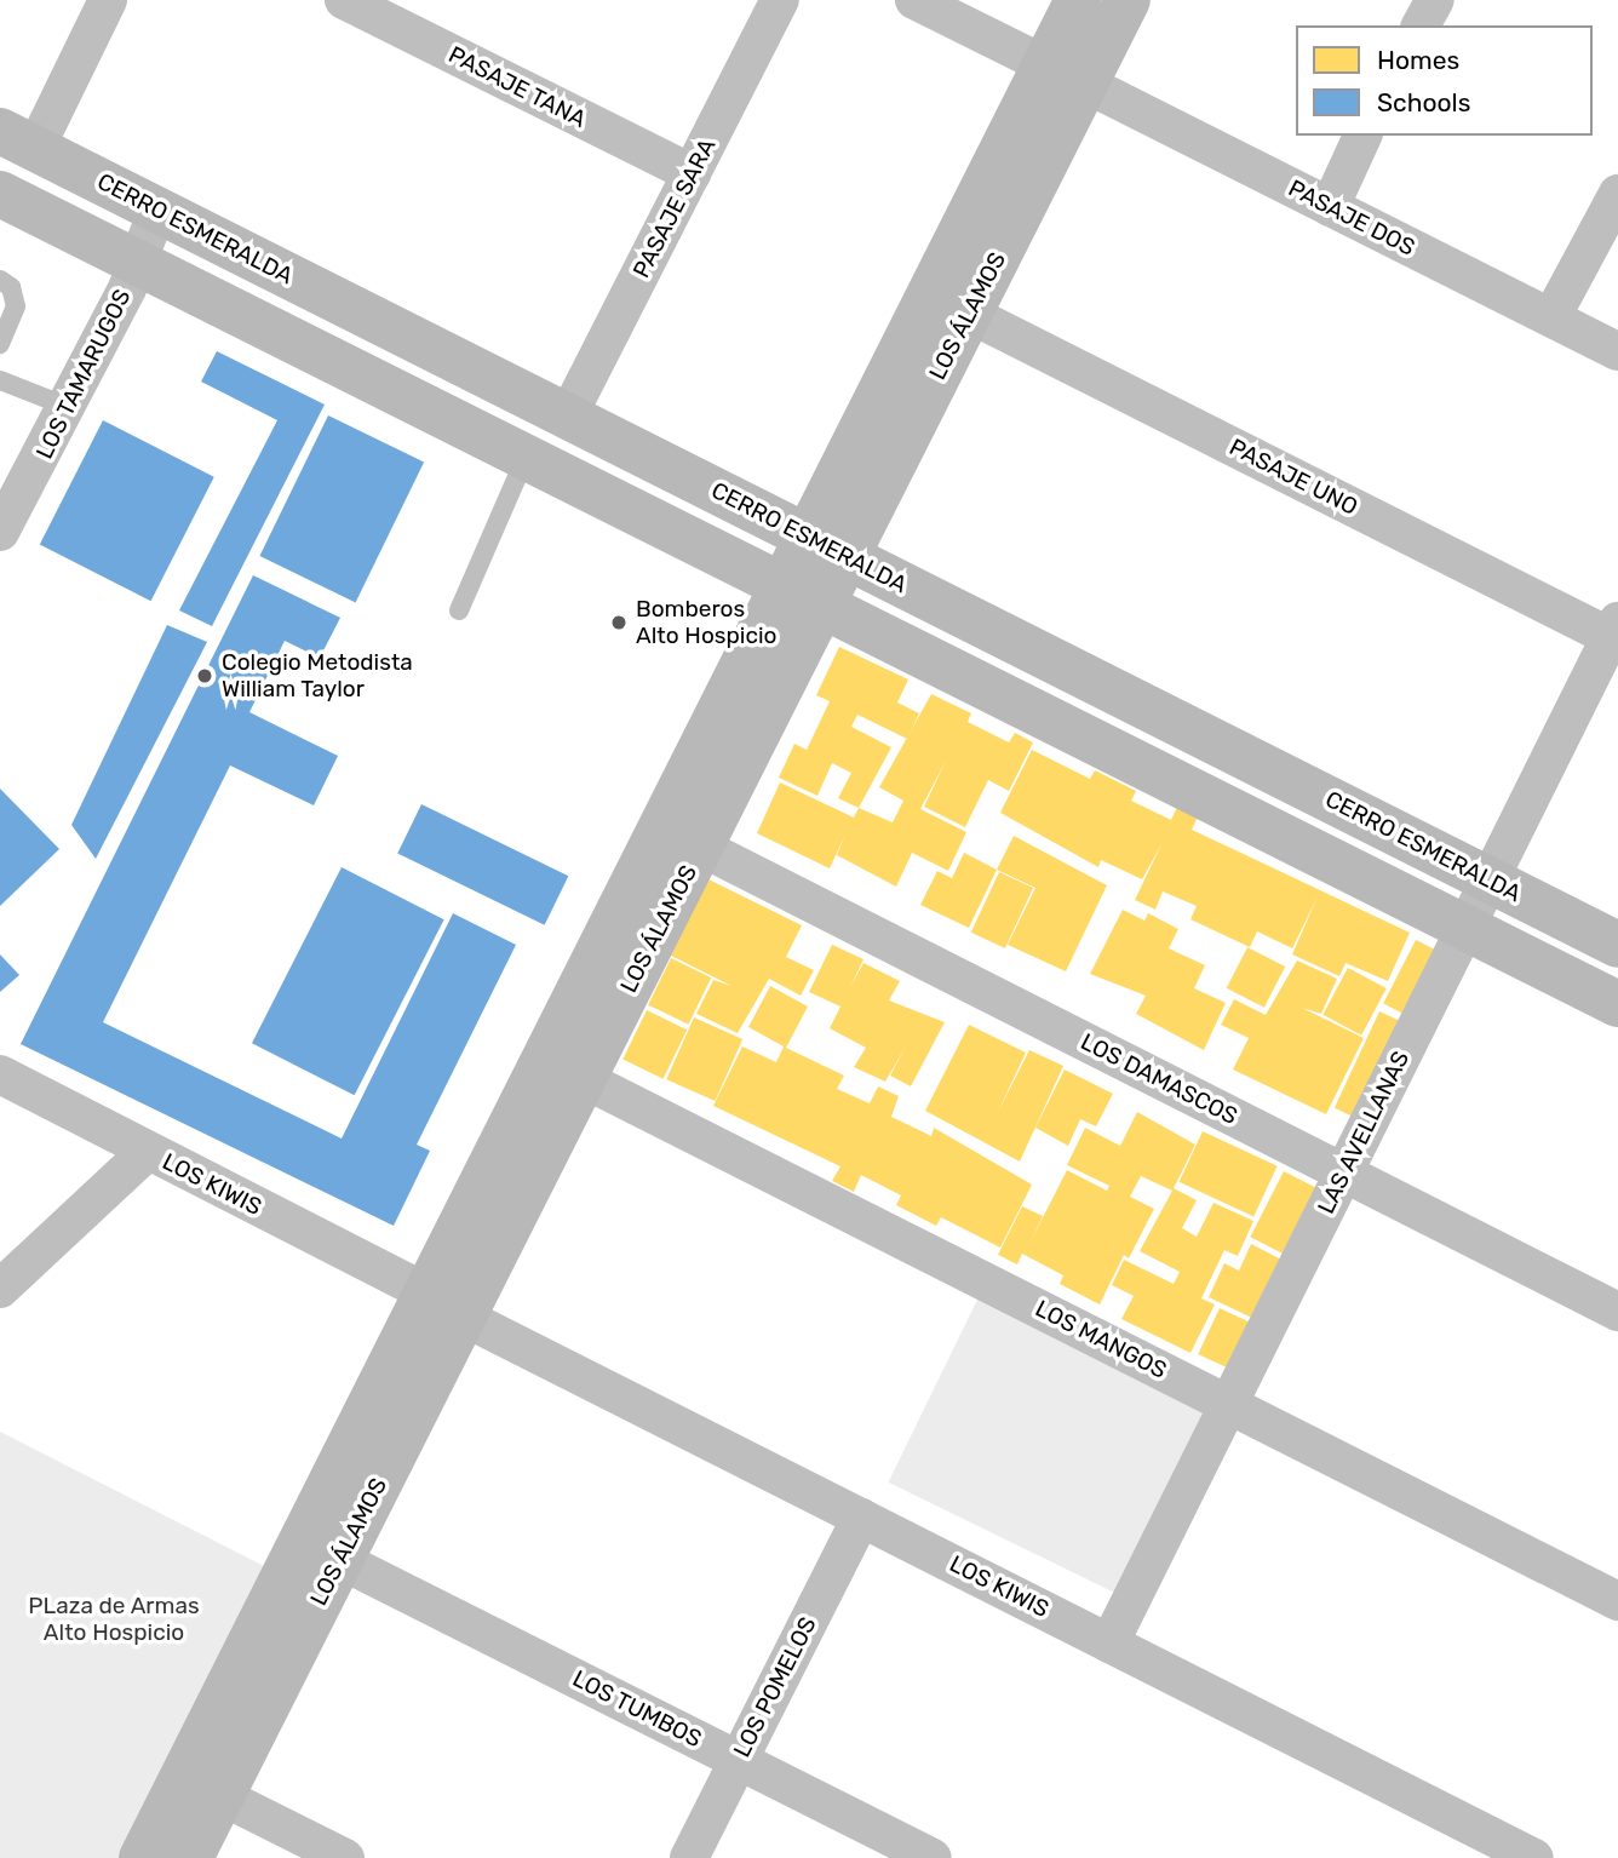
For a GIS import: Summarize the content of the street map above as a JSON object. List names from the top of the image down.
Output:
{
  "streets": {
    "street": [
      "PASAJE TANA",
      "PASAJE SARA",
      "PASAJE DOS",
      "CERRO ESMERALDA",
      "LOS ÁLAMOS",
      "LOS TAMARUGOS",
      "PASAJE UNO",
      "LOS DAMASCOS",
      "LAS AVELLANAS",
      "LOS KIWIS",
      "LOS MANGOS",
      "LOS POMELOS",
      "LOS TUMBOS"
    ]
  },
  "crossings": [
    ["PASAJE TANA", "PASAJE SARA"],
    ["PASAJE SARA", "CERRO ESMERALDA"],
    ["PASAJE DOS", "LOS ÁLAMOS"],
    ["CERRO ESMERALDA", "LOS ÁLAMOS"],
    ["CERRO ESMERALDA", "LOS TAMARUGOS"],
    ["CERRO ESMERALDA", "LAS AVELLANAS"],
    ["LOS ÁLAMOS", "PASAJE UNO"],
    ["LOS ÁLAMOS", "LOS DAMASCOS"],
    ["LOS ÁLAMOS", "LOS KIWIS"],
    ["LOS ÁLAMOS", "LOS MANGOS"],
    ["LOS ÁLAMOS", "LOS TUMBOS"],
    ["PASAJE UNO", "LAS AVELLANAS"],
    ["LOS DAMASCOS", "LAS AVELLANAS"],
    ["LAS AVELLANAS", "LOS KIWIS"],
    ["LAS AVELLANAS", "LOS MANGOS"],
    ["LOS KIWIS", "LOS POMELOS"],
    ["LOS POMELOS", "LOS TUMBOS"]
  ],
  "parks": ["PLaza de Armas Alto Hospicio"],
  "places": ["Bomberos Alto Hospicio", "Colegio Metodista William Taylor"],
  "legend": ["Homes", "Schools"]
}
